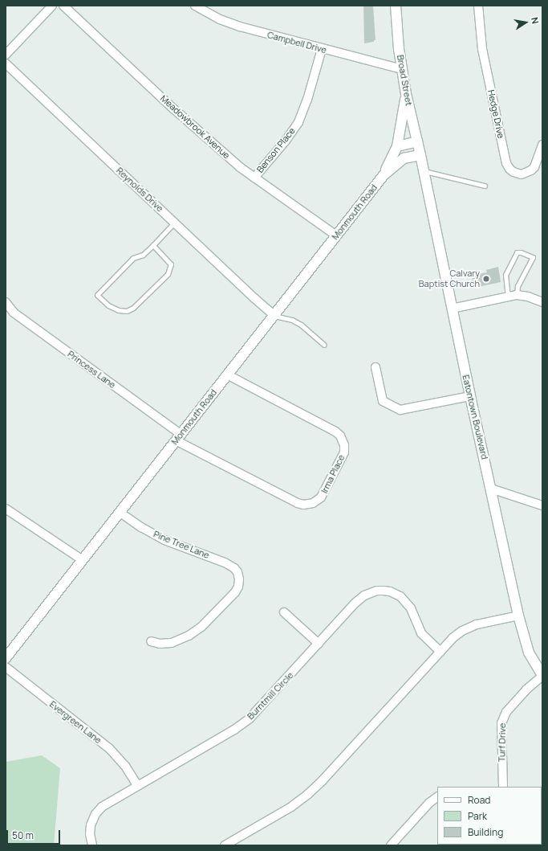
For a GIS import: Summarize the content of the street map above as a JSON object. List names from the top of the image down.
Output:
{
  "streets": {
    "main road": ["Broad Street", "Monmouth Road", "Eatontown Boulevard"],
    "street": [
      "Campbell Drive",
      "Hedge Drive",
      "Meadowbrook Avenue",
      "Benson Place",
      "Reynolds Drive",
      "Princess Lane",
      "Irma Place",
      "Pine Tree Lane",
      "Burntmill Circle",
      "Evergreen Lane",
      "Turf Drive"
    ]
  },
  "crossings": [
    ["Campbell Drive", "Broad Street"],
    ["Campbell Drive", "Benson Place"],
    ["Broad Street", "Monmouth Road"],
    ["Broad Street", "Eatontown Boulevard"],
    ["Meadowbrook Avenue", "Benson Place"],
    ["Meadowbrook Avenue", "Monmouth Road"],
    ["Reynolds Drive", "Monmouth Road"],
    ["Monmouth Road", "Princess Lane"],
    ["Monmouth Road", "Eatontown Boulevard"],
    ["Monmouth Road", "Irma Place"],
    ["Monmouth Road", "Pine Tree Lane"],
    ["Princess Lane", "Irma Place"],
    ["Eatontown Boulevard", "Turf Drive"],
    ["Burntmill Circle", "Evergreen Lane"]
  ],
  "places": ["Calvary Baptist Church"],
  "legend": ["Road", "Park", "Building"],
  "scale_bar": "50 m",
  "north": "right"
}
